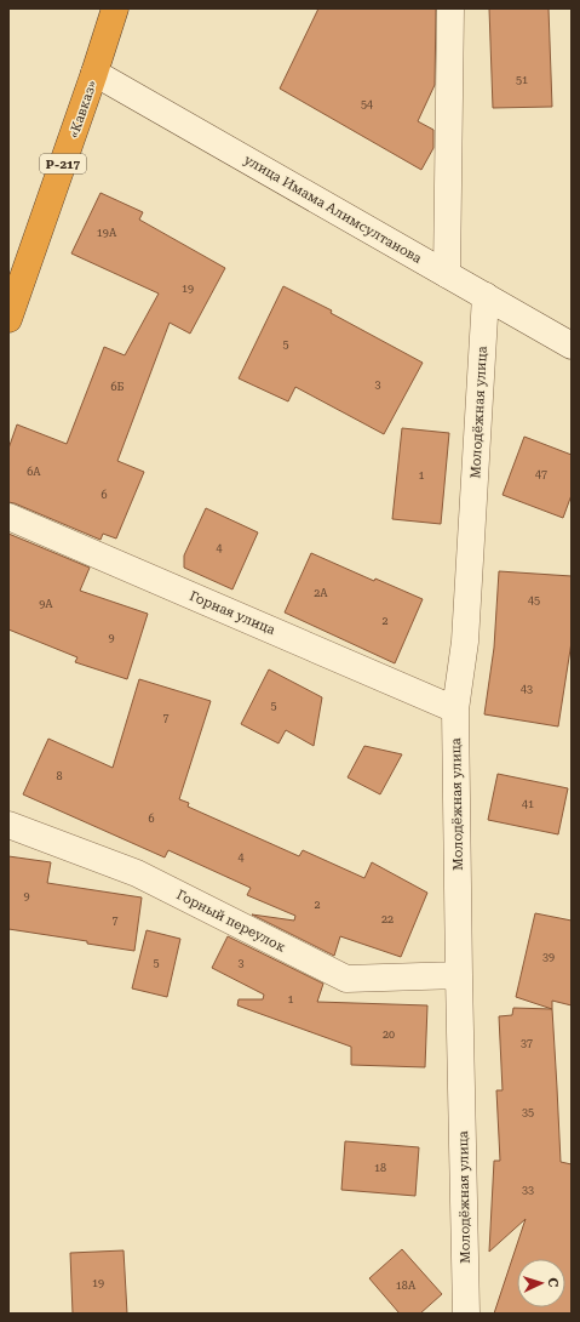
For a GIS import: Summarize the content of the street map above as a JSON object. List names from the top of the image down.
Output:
{
  "streets": {
    "highway": ["«Кавказ»", "Р-217"],
    "street": [
      "улица Имама Алимсултанова",
      "Молодёжная улица",
      "Горная улица",
      "Горный переулок"
    ]
  },
  "crossings": [
    ["«Кавказ»", "улица Имама Алимсултанова"],
    ["улица Имама Алимсултанова", "Молодёжная улица"],
    ["Молодёжная улица", "Горная улица"],
    ["Молодёжная улица", "Горный переулок"]
  ],
  "house_numbers": [
    "51",
    "54",
    "19А",
    "19",
    "5",
    "3",
    "6Б",
    "6А",
    "47",
    "1",
    "6",
    "4",
    "2А",
    "45",
    "9А",
    "2",
    "9",
    "43",
    "5",
    "7",
    "8",
    "41",
    "6",
    "4",
    "9",
    "2",
    "22",
    "7",
    "39",
    "5",
    "3",
    "1",
    "20",
    "37",
    "35",
    "18",
    "33",
    "19",
    "18А"
  ],
  "north": "right"
}
